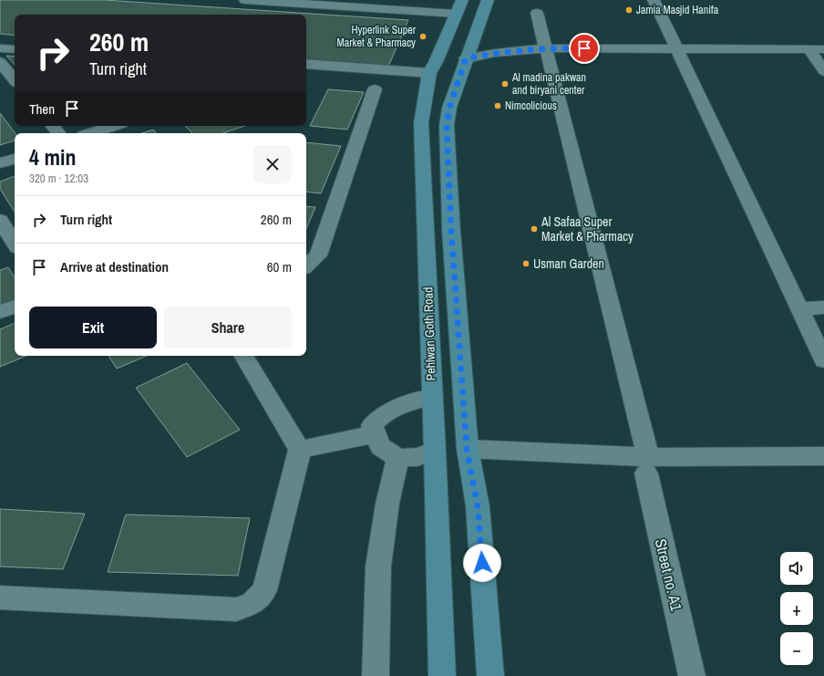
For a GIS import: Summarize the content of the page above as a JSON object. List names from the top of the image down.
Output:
{
  "streets": {
    "main road": ["Pehlwan Goth Road"],
    "street": ["Street no. A1"]
  },
  "places": [
    "Jamia Masjid Hanifa",
    "Hyperlink Super Market & Pharmacy",
    "Al madina pakwan and biryani center",
    "Nimcolicious",
    "Al Safaa Super Market & Pharmacy",
    "Usman Garden"
  ],
  "page": {
    "turn": ["260 m", "Turn right"],
    "then": "Then",
    "heading": ["4 min", "320 m · 12:03"],
    "list": [
      {
        "name": "Turn right",
        "value": "260 m"
      },
      {
        "name": "Arrive at destination",
        "value": "60 m"
      }
    ],
    "buttons": ["Exit", "Share"],
    "map_buttons": ["+", "−"]
  }
}
